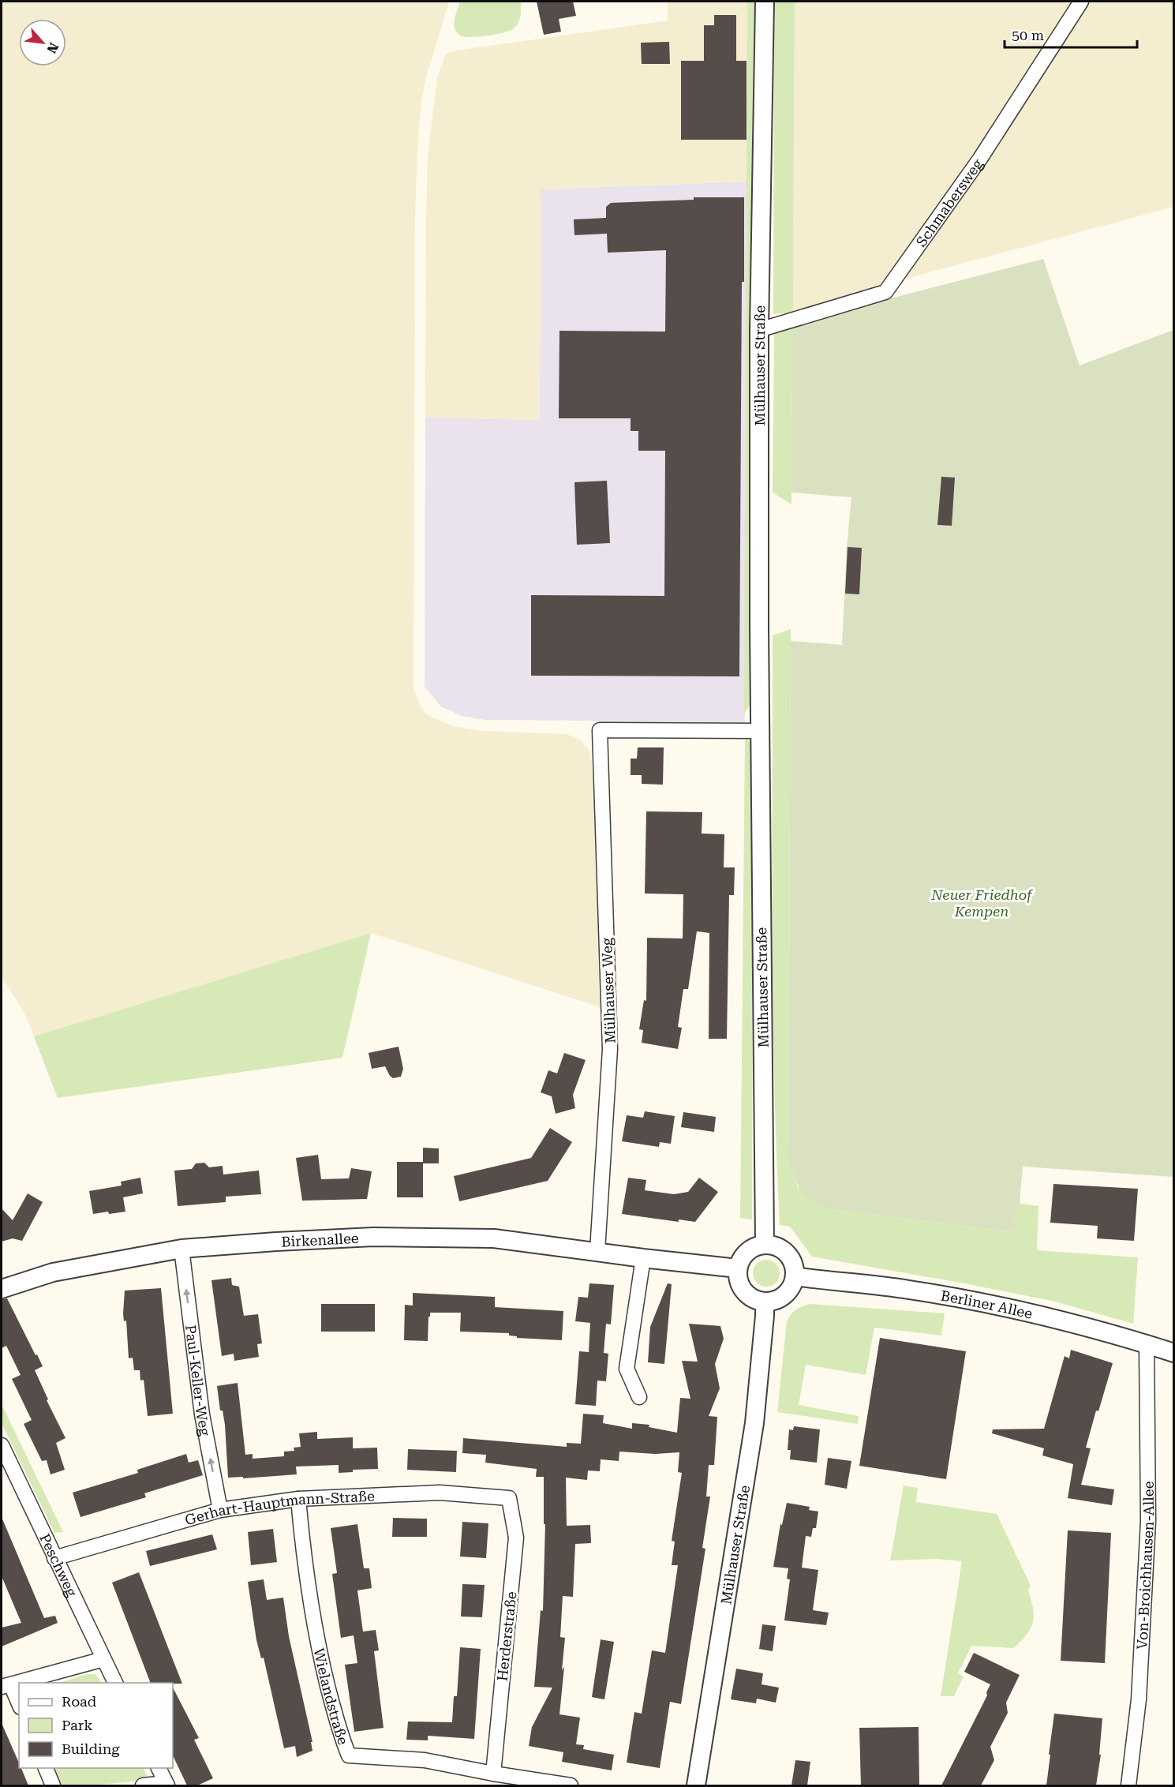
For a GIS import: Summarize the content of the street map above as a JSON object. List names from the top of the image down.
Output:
{
  "streets": {
    "street": [
      "Schmabersweg",
      "Mülhauser Straße",
      "Mülhauser Weg",
      "Birkenallee",
      "Berliner Allee",
      "Paul-Keller-Weg",
      "Gerhart-Hauptmann-Straße",
      "Peschweg",
      "Von-Broichhausen-Allee",
      "Herderstraße",
      "Wielandstraße"
    ]
  },
  "crossings": [
    ["Schmabersweg", "Mülhauser Straße"],
    ["Mülhauser Straße", "Mülhauser Weg"],
    ["Mülhauser Straße", "Birkenallee"],
    ["Mülhauser Straße", "Berliner Allee"],
    ["Mülhauser Weg", "Birkenallee"],
    ["Birkenallee", "Berliner Allee"],
    ["Birkenallee", "Paul-Keller-Weg"],
    ["Berliner Allee", "Von-Broichhausen-Allee"],
    ["Paul-Keller-Weg", "Gerhart-Hauptmann-Straße"],
    ["Gerhart-Hauptmann-Straße", "Peschweg"],
    ["Gerhart-Hauptmann-Straße", "Herderstraße"],
    ["Gerhart-Hauptmann-Straße", "Wielandstraße"],
    ["Herderstraße", "Wielandstraße"]
  ],
  "one_way": ["Paul-Keller-Weg"],
  "parks": ["Neuer Friedhof Kempen"],
  "legend": ["Road", "Park", "Building"],
  "scale_bar": "50 m",
  "north": "bottom right"
}
